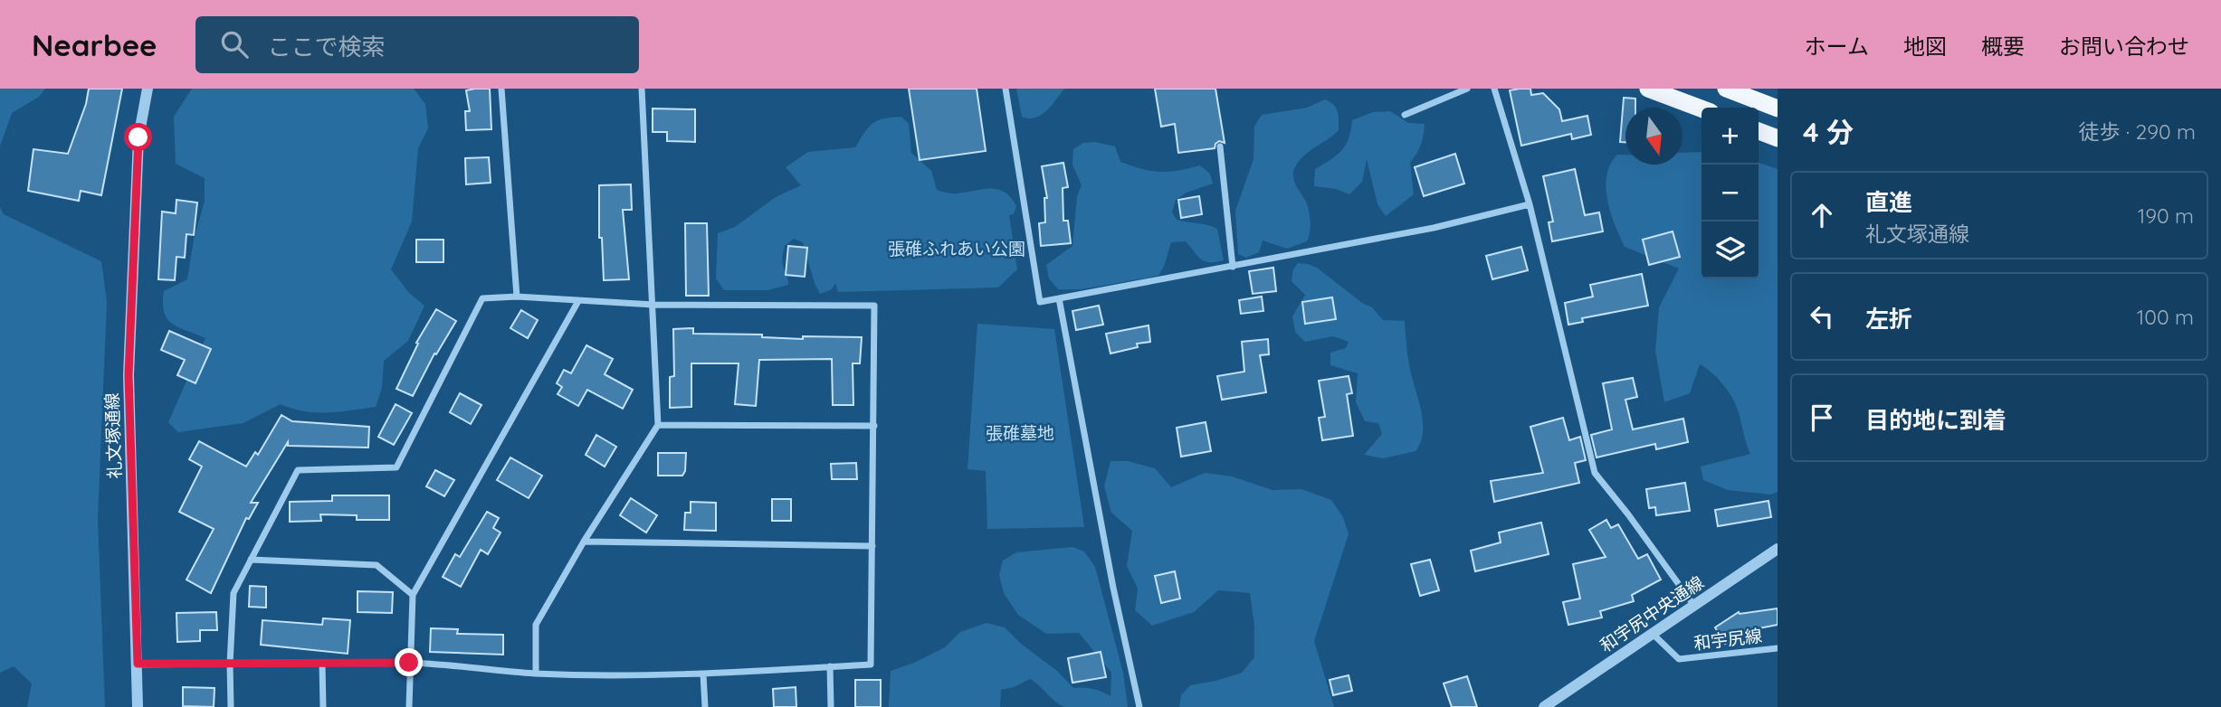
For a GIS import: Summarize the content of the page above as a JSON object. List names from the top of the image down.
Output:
{
  "streets": {
    "street": ["礼文塚通線", "和宇尻中央通線", "和宇尻線"]
  },
  "crossings": [
    ["和宇尻中央通線", "和宇尻線"]
  ],
  "parks": ["張碓ふれあい公園", "張碓墓地"],
  "north": "bottom",
  "page": {
    "header": "Nearbee",
    "search": "ここで検索",
    "nav": [
      "ホーム",
      "地図",
      "概要",
      "お問い合わせ"
    ],
    "heading": ["4 分", "徒歩 · 290 m"],
    "map_buttons": ["+", "−"],
    "list": [
      ["直進", "礼文塚通線", "190 m"],
      ["左折", "100 m"],
      "目的地に到着"
    ]
  }
}
